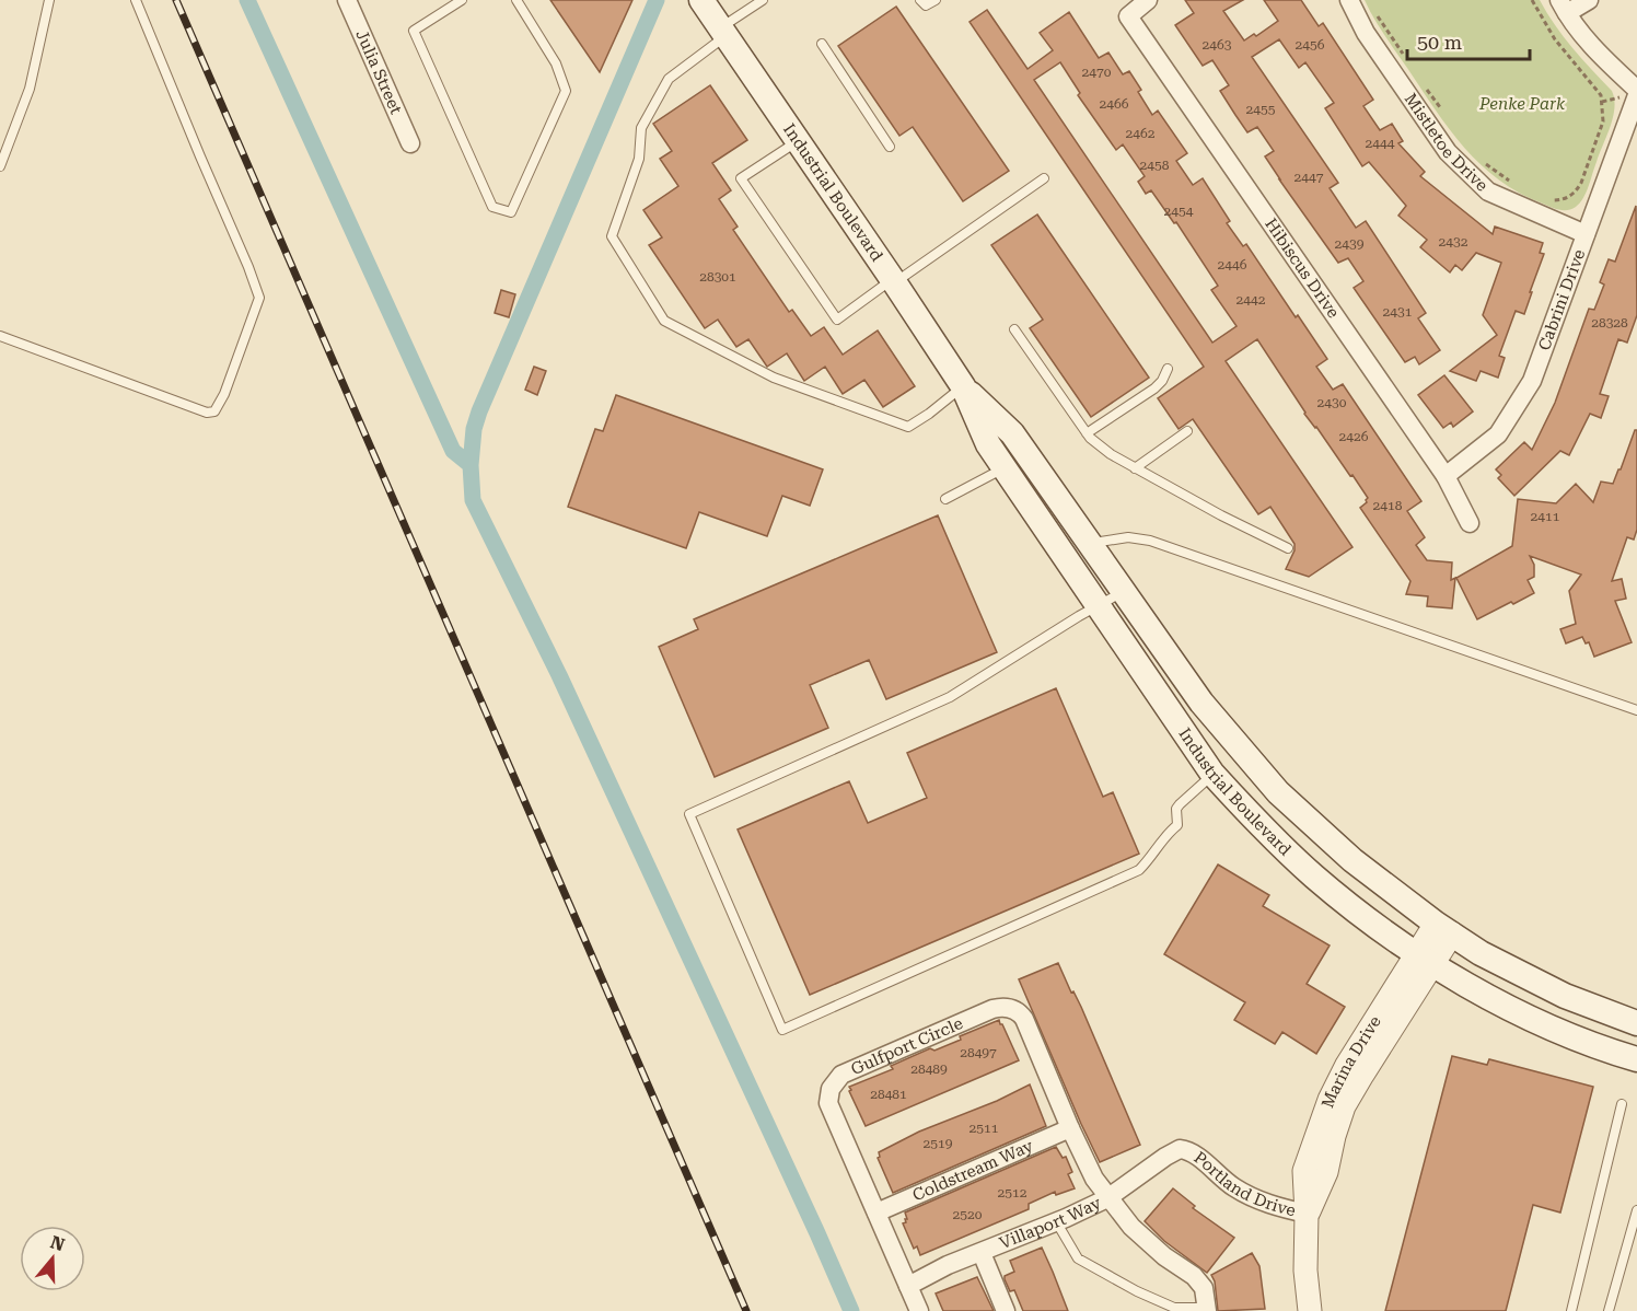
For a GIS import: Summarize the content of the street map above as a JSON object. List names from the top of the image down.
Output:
{
  "streets": {
    "main road": ["Industrial Boulevard"],
    "street": [
      "Julia Street",
      "Mistletoe Drive",
      "Hibiscus Drive",
      "Cabrini Drive",
      "Gulfport Circle",
      "Marina Drive",
      "Coldstream Way",
      "Portland Drive",
      "Villaport Way"
    ]
  },
  "crossings": [
    ["Mistletoe Drive", "Cabrini Drive"],
    ["Industrial Boulevard", "Marina Drive"],
    ["Hibiscus Drive", "Cabrini Drive"],
    ["Gulfport Circle", "Coldstream Way"],
    ["Gulfport Circle", "Villaport Way"],
    ["Marina Drive", "Portland Drive"],
    ["Portland Drive", "Villaport Way"]
  ],
  "parks": ["Penke Park"],
  "house_numbers": [
    "2463",
    "2456",
    "2470",
    "2466",
    "2455",
    "2462",
    "2444",
    "2458",
    "2447",
    "2454",
    "2432",
    "2439",
    "2446",
    "28301",
    "2442",
    "2431",
    "28328",
    "2430",
    "2426",
    "2418",
    "2411",
    "28497",
    "28489",
    "28481",
    "2511",
    "2519",
    "2512",
    "2520"
  ],
  "scale_bar": "50 m",
  "north": "top"
}
